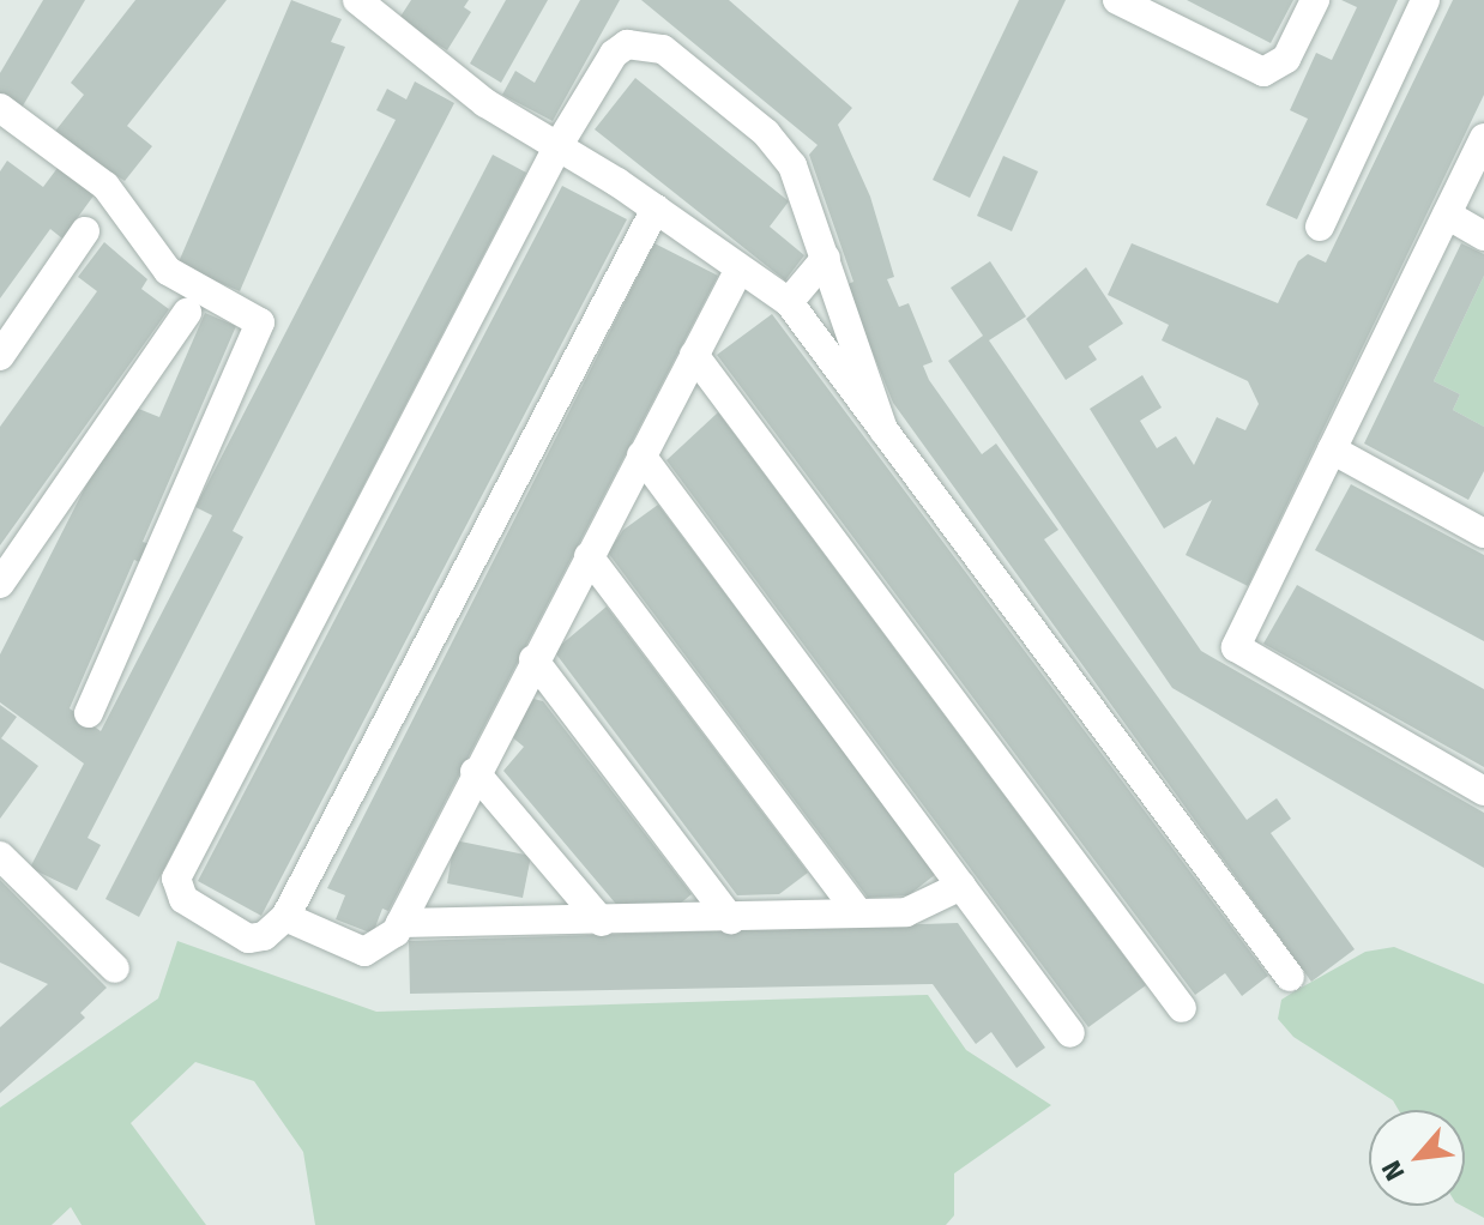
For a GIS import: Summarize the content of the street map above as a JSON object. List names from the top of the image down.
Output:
{
  "north": "bottom left"
}
